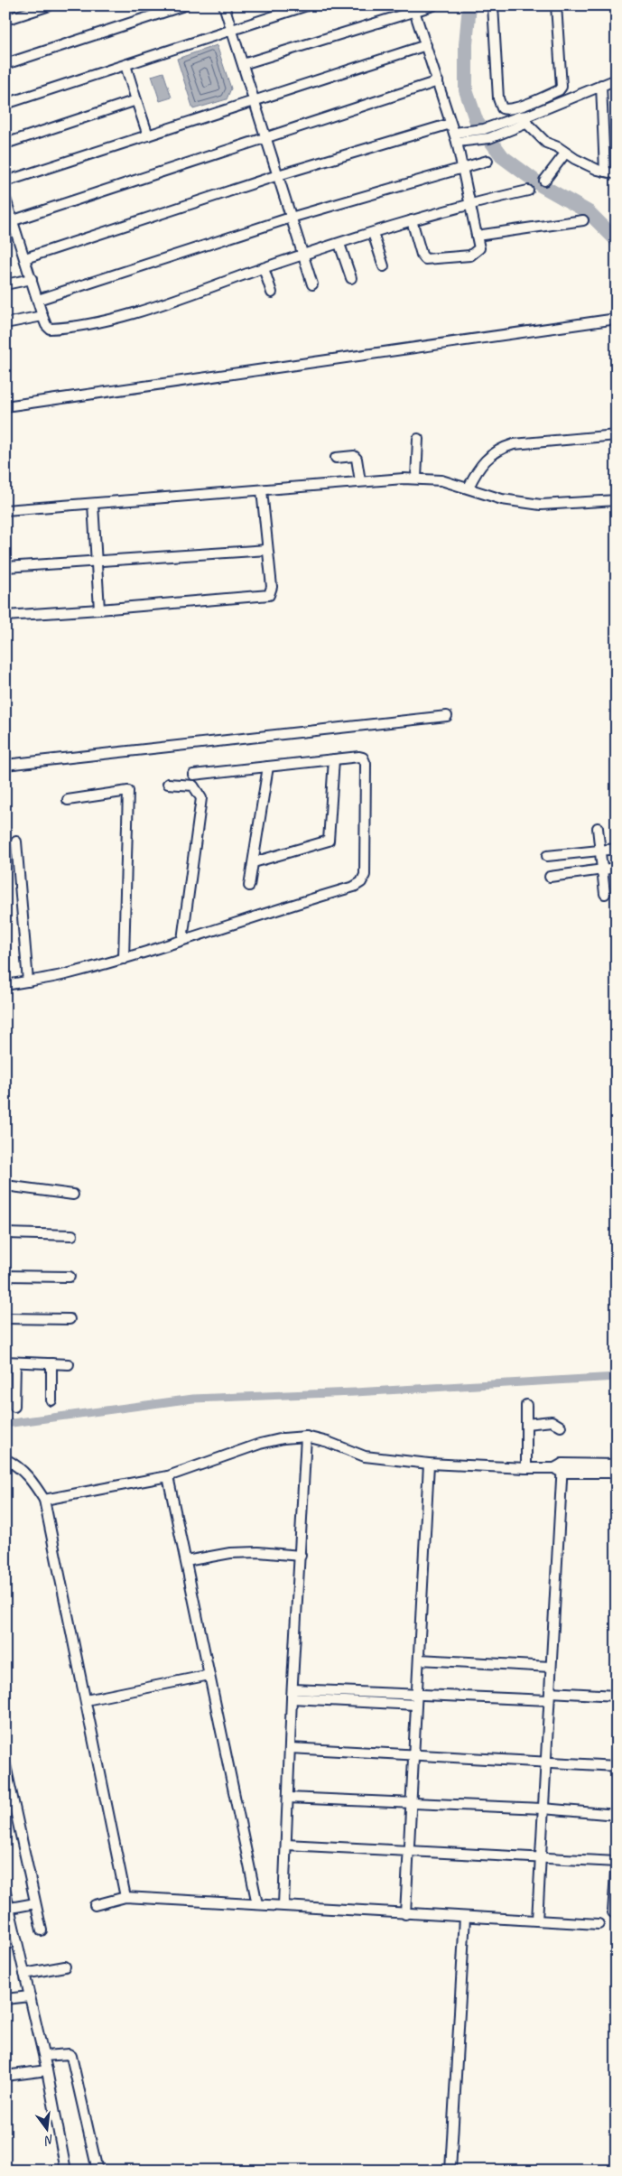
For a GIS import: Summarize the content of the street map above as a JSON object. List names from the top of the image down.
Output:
{
  "north": "bottom"
}
